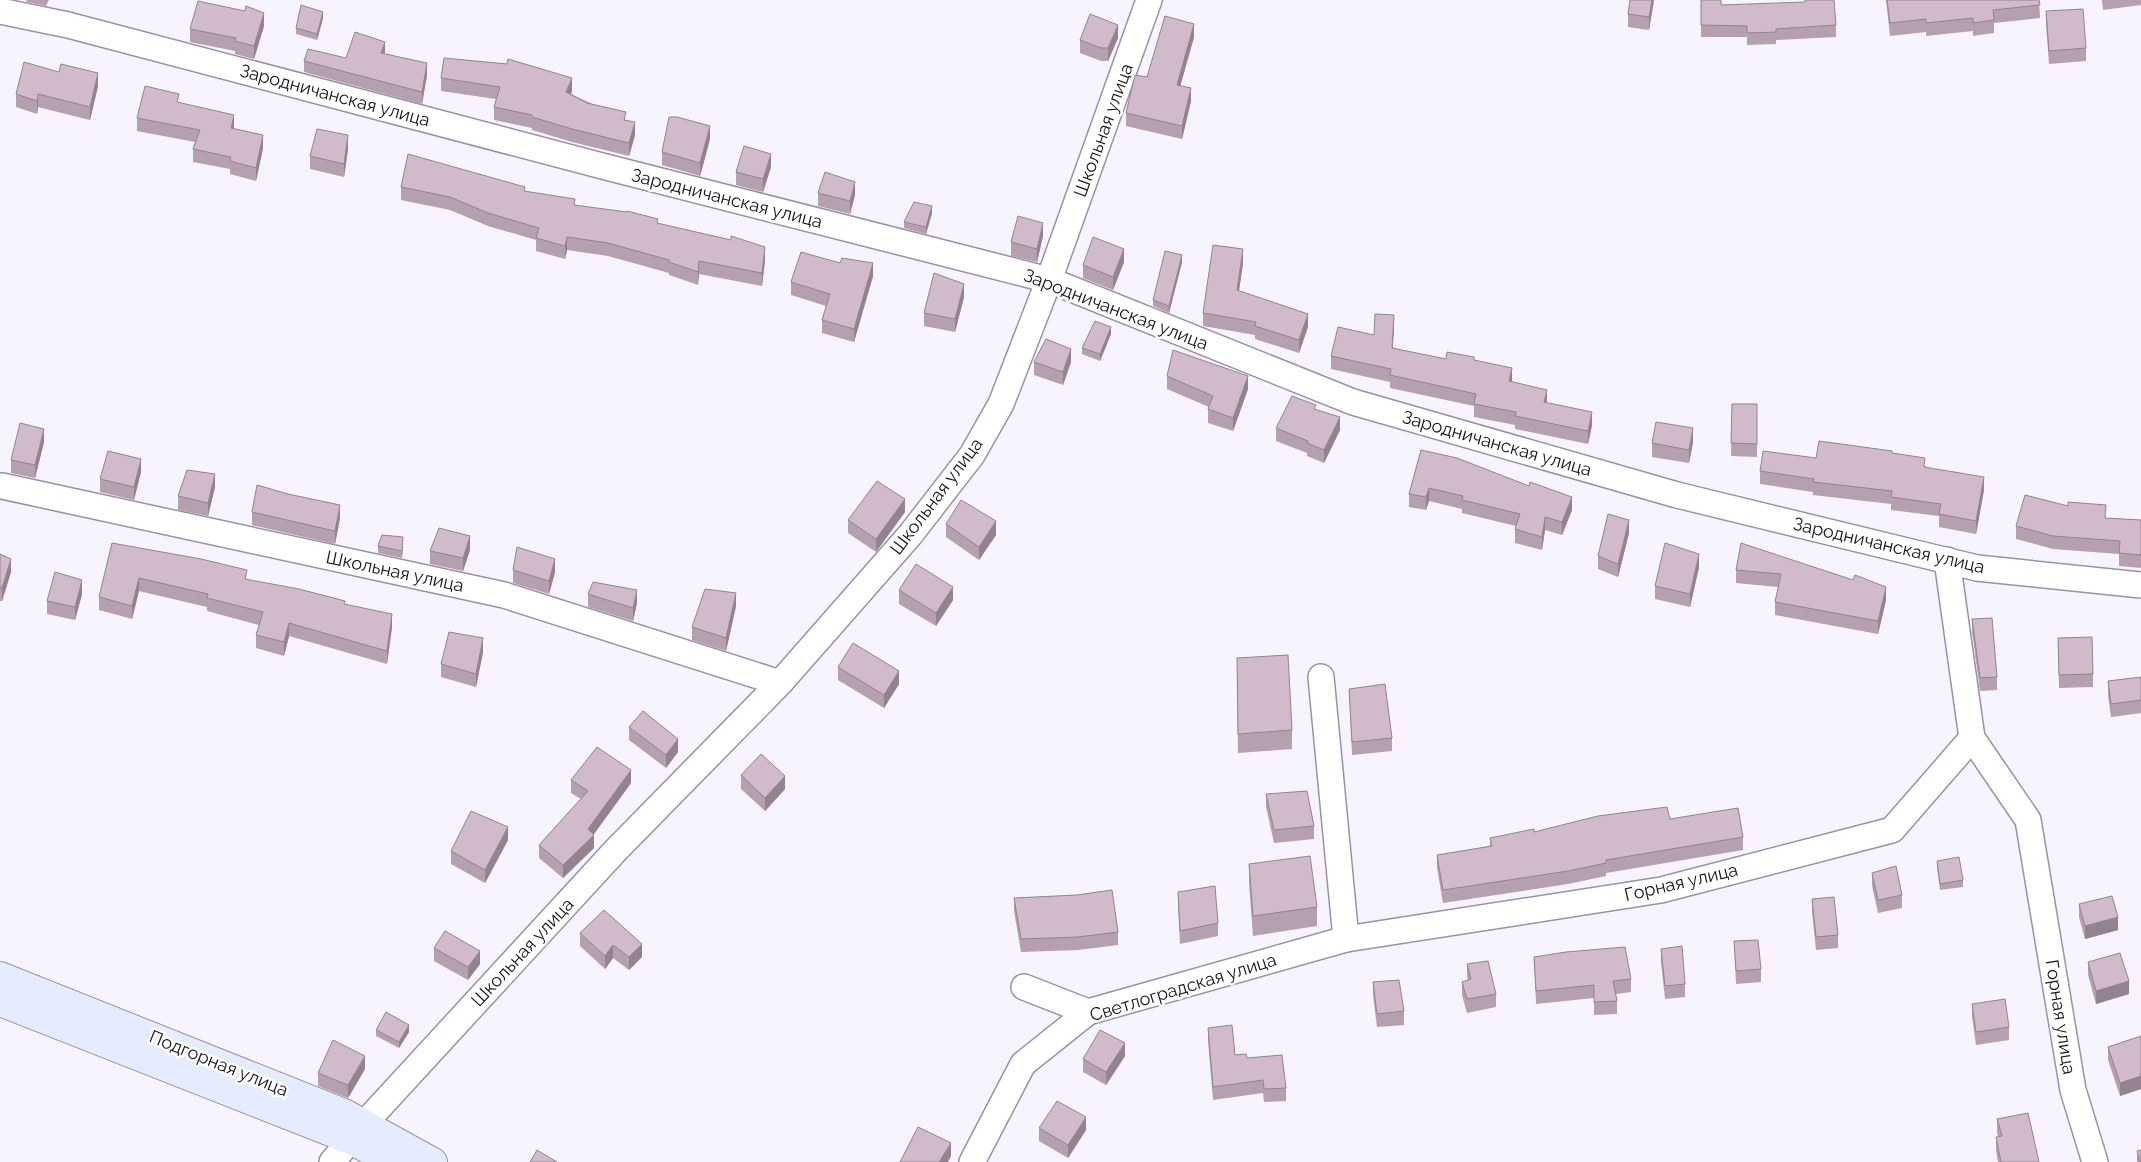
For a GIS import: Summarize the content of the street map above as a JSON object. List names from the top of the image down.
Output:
{
  "streets": {
    "street": [
      "Зародничанская улица",
      "Школьная улица",
      "Горная улица",
      "Светлоградская улица",
      "Подгорная улица"
    ]
  },
  "crossings": [
    ["Зародничанская улица", "Школьная улица"],
    ["Зародничанская улица", "Горная улица"],
    ["Школьная улица", "Подгорная улица"],
    ["Горная улица", "Светлоградская улица"]
  ]
}
